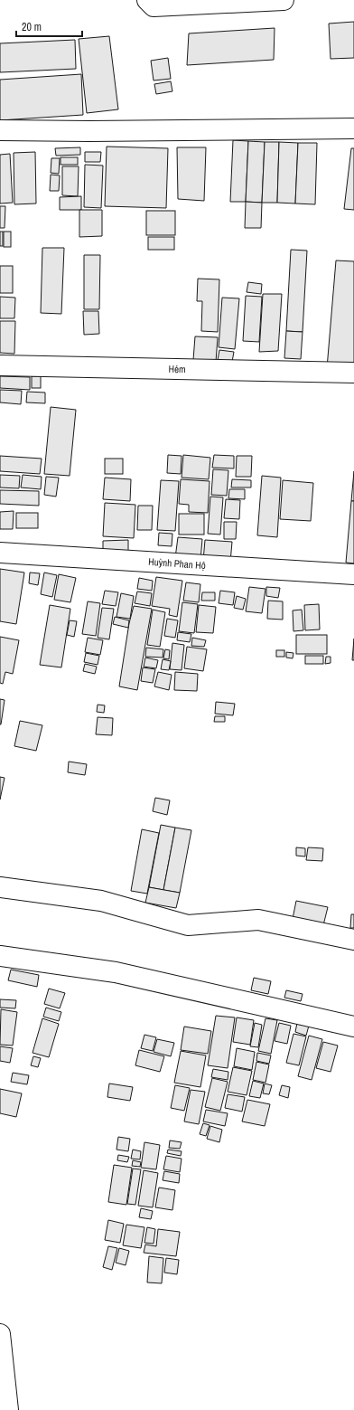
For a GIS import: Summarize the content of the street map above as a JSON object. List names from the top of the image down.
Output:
{
  "streets": {
    "street": ["Hẻm", "Huỳnh Phan Hộ"]
  },
  "scale_bar": "20 m"
}
